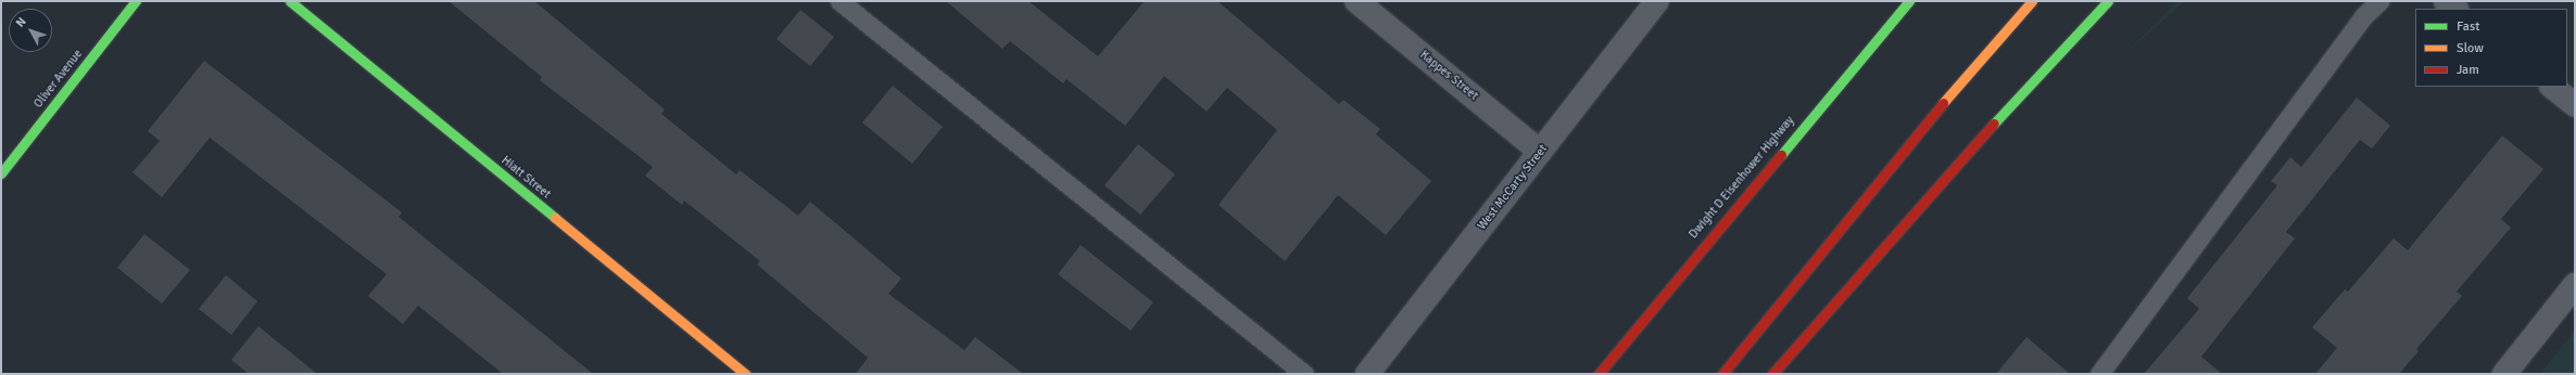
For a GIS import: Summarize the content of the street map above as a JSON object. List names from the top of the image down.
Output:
{
  "streets": {
    "main road": ["Oliver Avenue", "Hiatt Street", "Dwight D Eisenhower Highway"],
    "street": ["Kappes Street", "West McCarty Street"]
  },
  "crossings": [
    ["Kappes Street", "West McCarty Street"]
  ],
  "legend": ["Fast", "Slow", "Jam"],
  "north": "top left"
}
